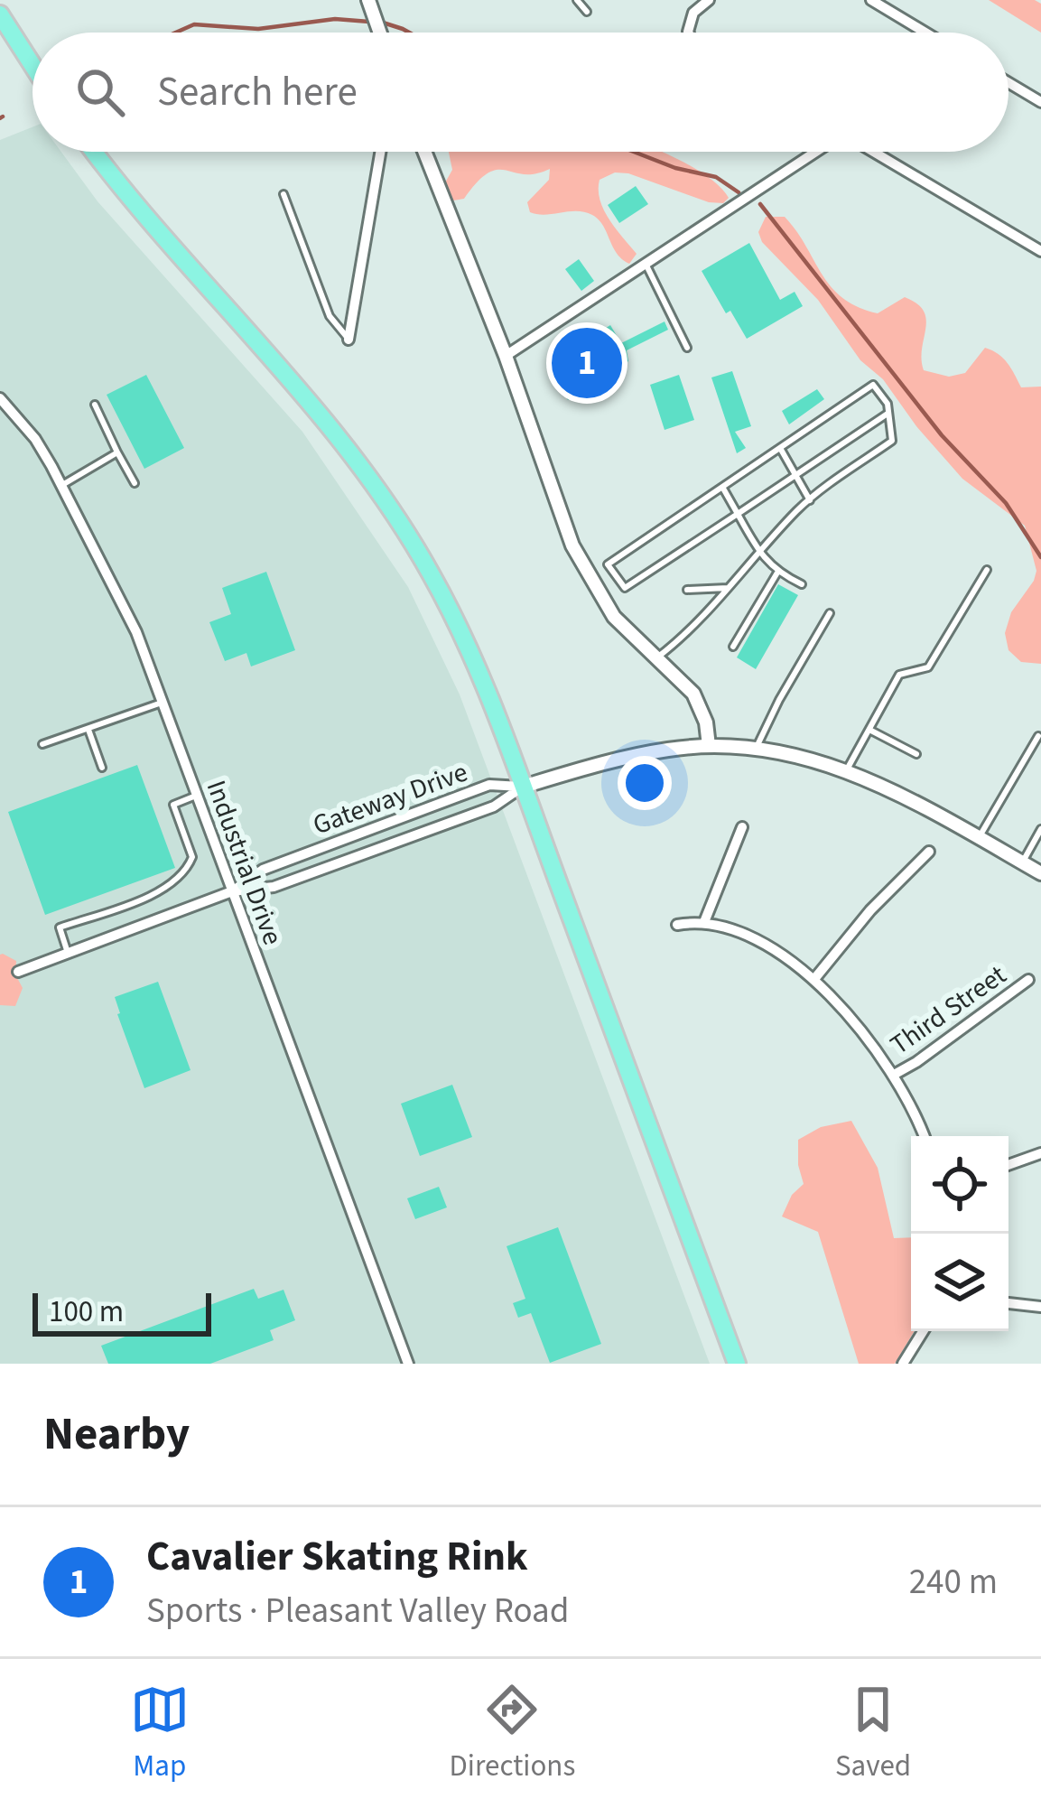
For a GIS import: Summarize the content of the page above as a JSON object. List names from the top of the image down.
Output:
{
  "streets": {
    "street": ["Gateway Drive", "Industrial Drive", "Third Street"]
  },
  "crossings": [
    ["Gateway Drive", "Industrial Drive"]
  ],
  "scale_bar": "100 m",
  "page": {
    "search": "Search here",
    "pins": "1",
    "scale": "100 m",
    "heading": "Nearby",
    "list": [
      {
        "mark": "1",
        "name": "Cavalier Skating Rink",
        "note": "Sports · Pleasant Valley Road",
        "value": "240 m"
      }
    ],
    "nav": ["Map", "Directions", "Saved"]
  }
}
